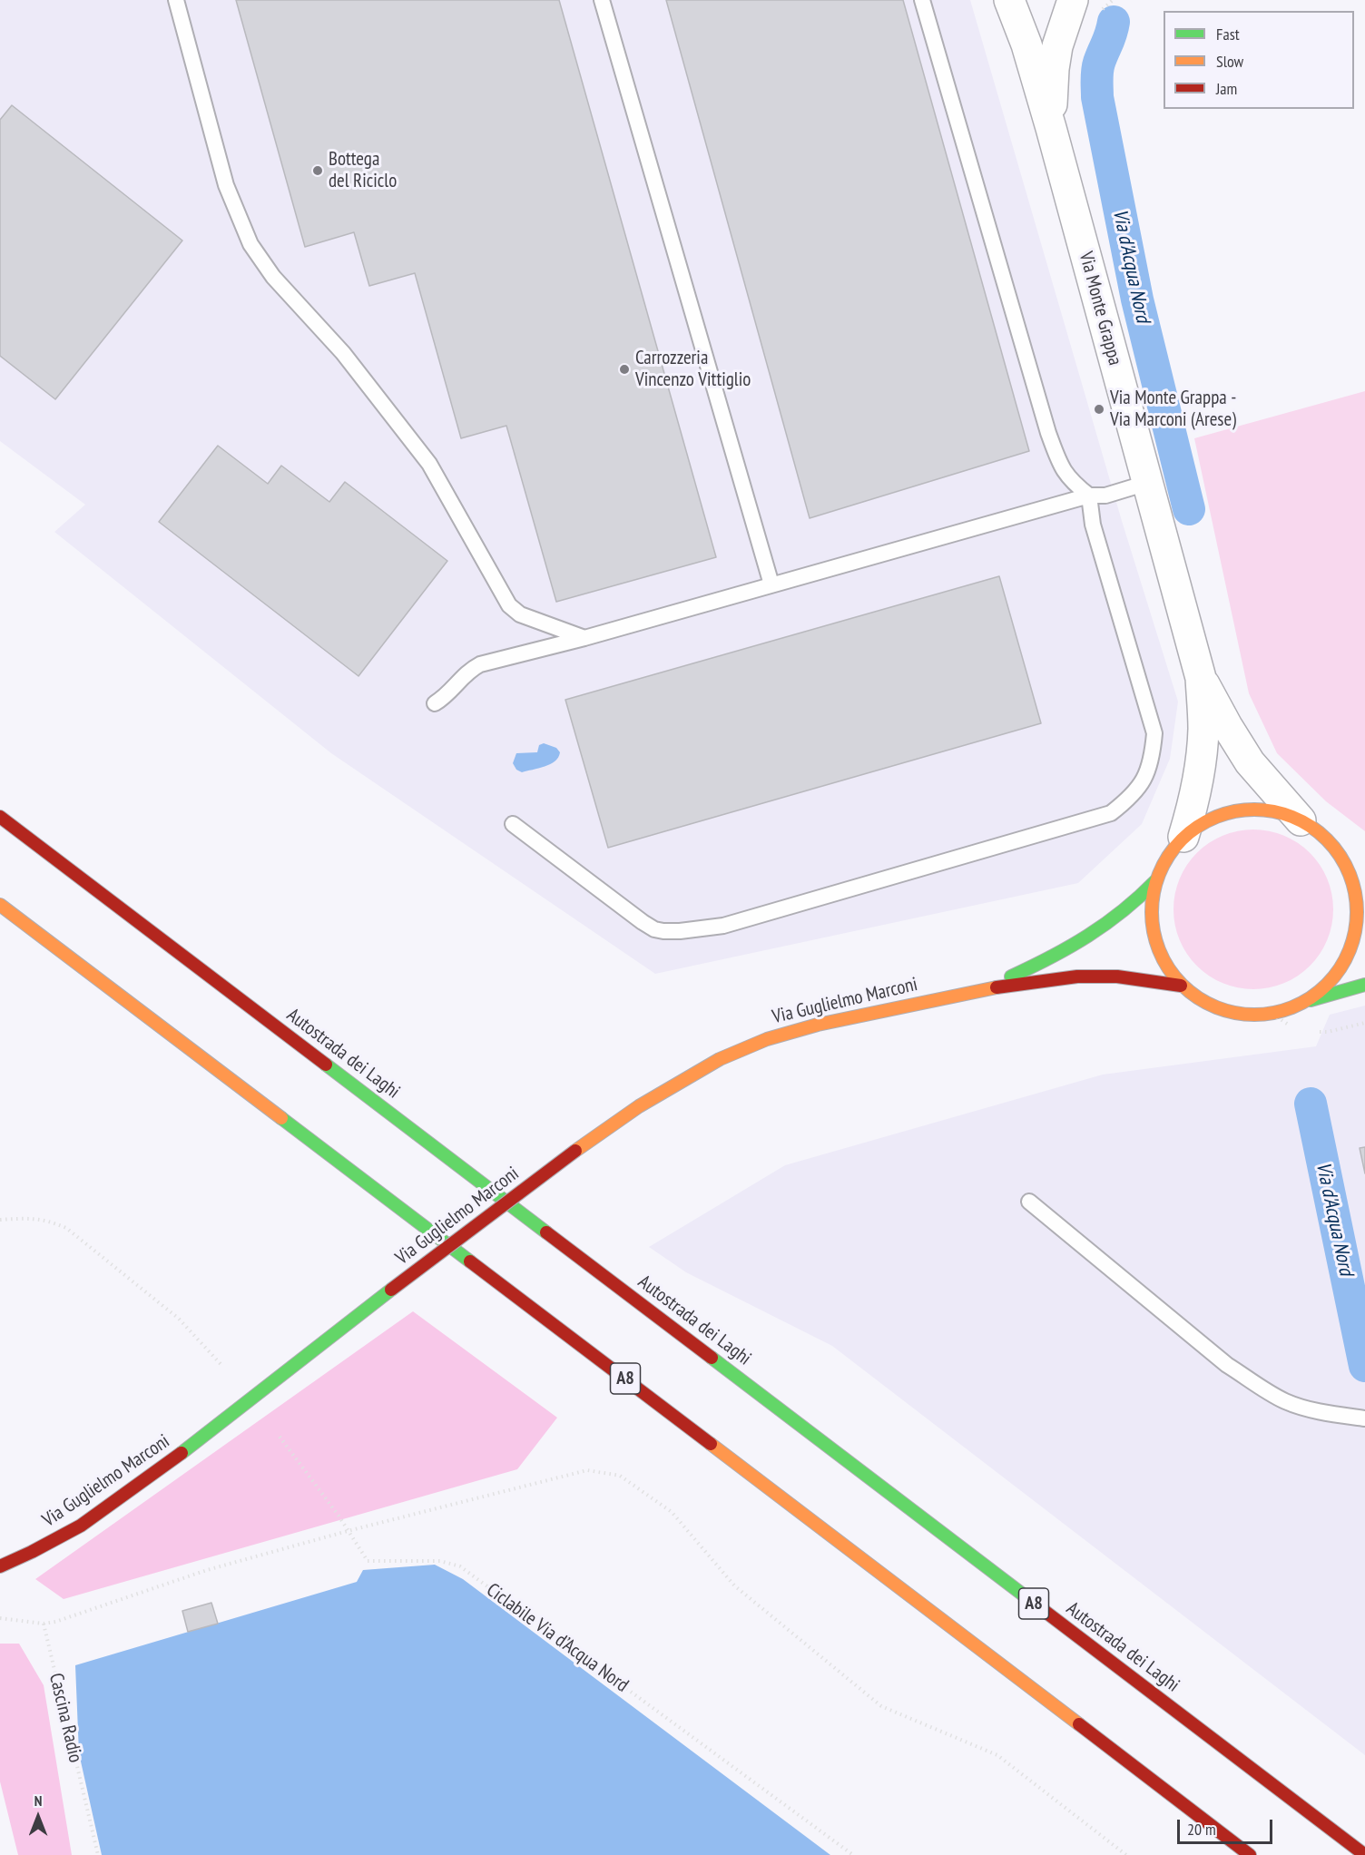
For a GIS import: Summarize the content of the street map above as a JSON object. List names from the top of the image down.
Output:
{
  "streets": {
    "main road": ["Via Guglielmo Marconi", "Autostrada dei Laghi", "A8"],
    "street": ["Via Monte Grappa"],
    "path": ["Ciclabile Via d’Acqua Nord", "Cascina Radio"]
  },
  "water": ["Via d'Acqua Nord"],
  "places": ["Bottega del Riciclo", "Carrozzeria Vincenzo Vittiglio", "Via Monte Grappa - Via Marconi (Arese)"],
  "legend": ["Fast", "Slow", "Jam"],
  "scale_bar": "20 m",
  "north": "top"
}
